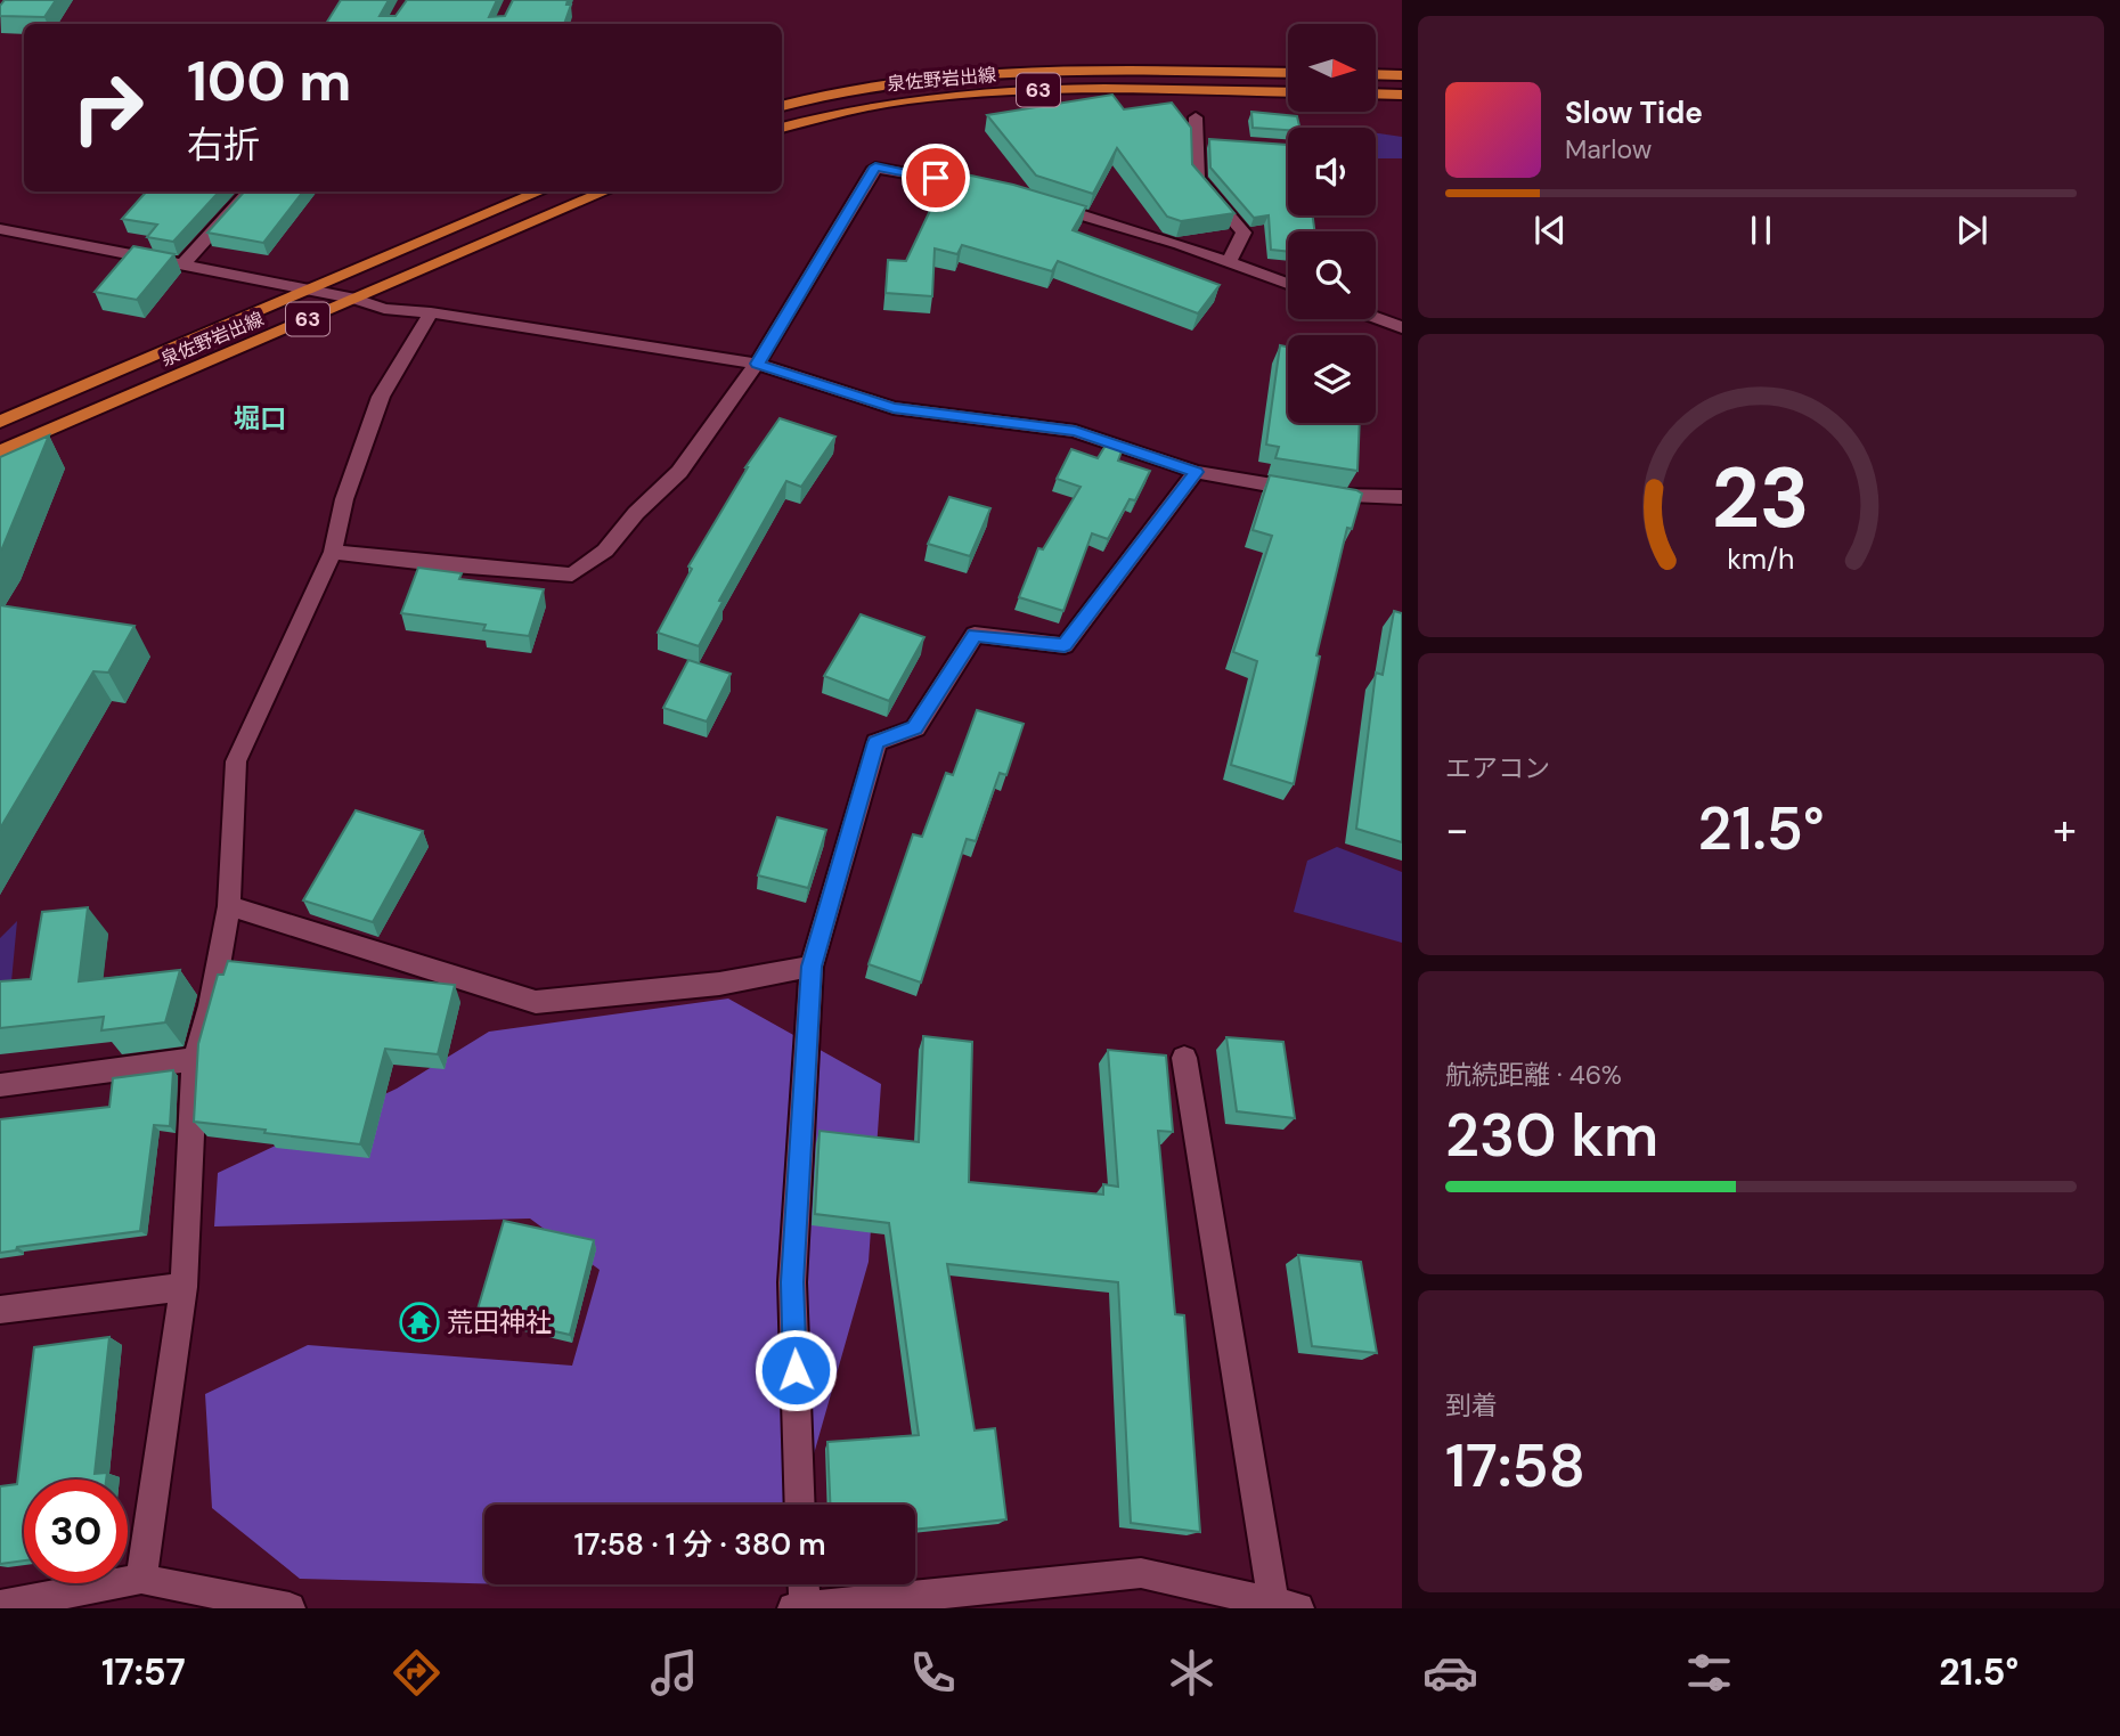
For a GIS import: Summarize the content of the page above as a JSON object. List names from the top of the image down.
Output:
{
  "streets": {
    "main road": ["泉佐野岩出線", "63"]
  },
  "districts": ["堀口"],
  "places": {
    "temple": ["荒田神社"]
  },
  "north": "right",
  "page": {
    "turn": ["100 m", "右折"],
    "song": ["Slow Tide", "Marlow"],
    "tile": [
      "エアコン",
      ["航続距離 · 46%", "230 km"],
      ["到着", "17:58"]
    ],
    "heat": ["−", "21.5°", "+"],
    "limit": "30",
    "trip": "17:58 · 1 分 · 380 m",
    "tabs": ["17:57", "21.5°"],
    "gauge": ["23", "km/h"]
  }
}
